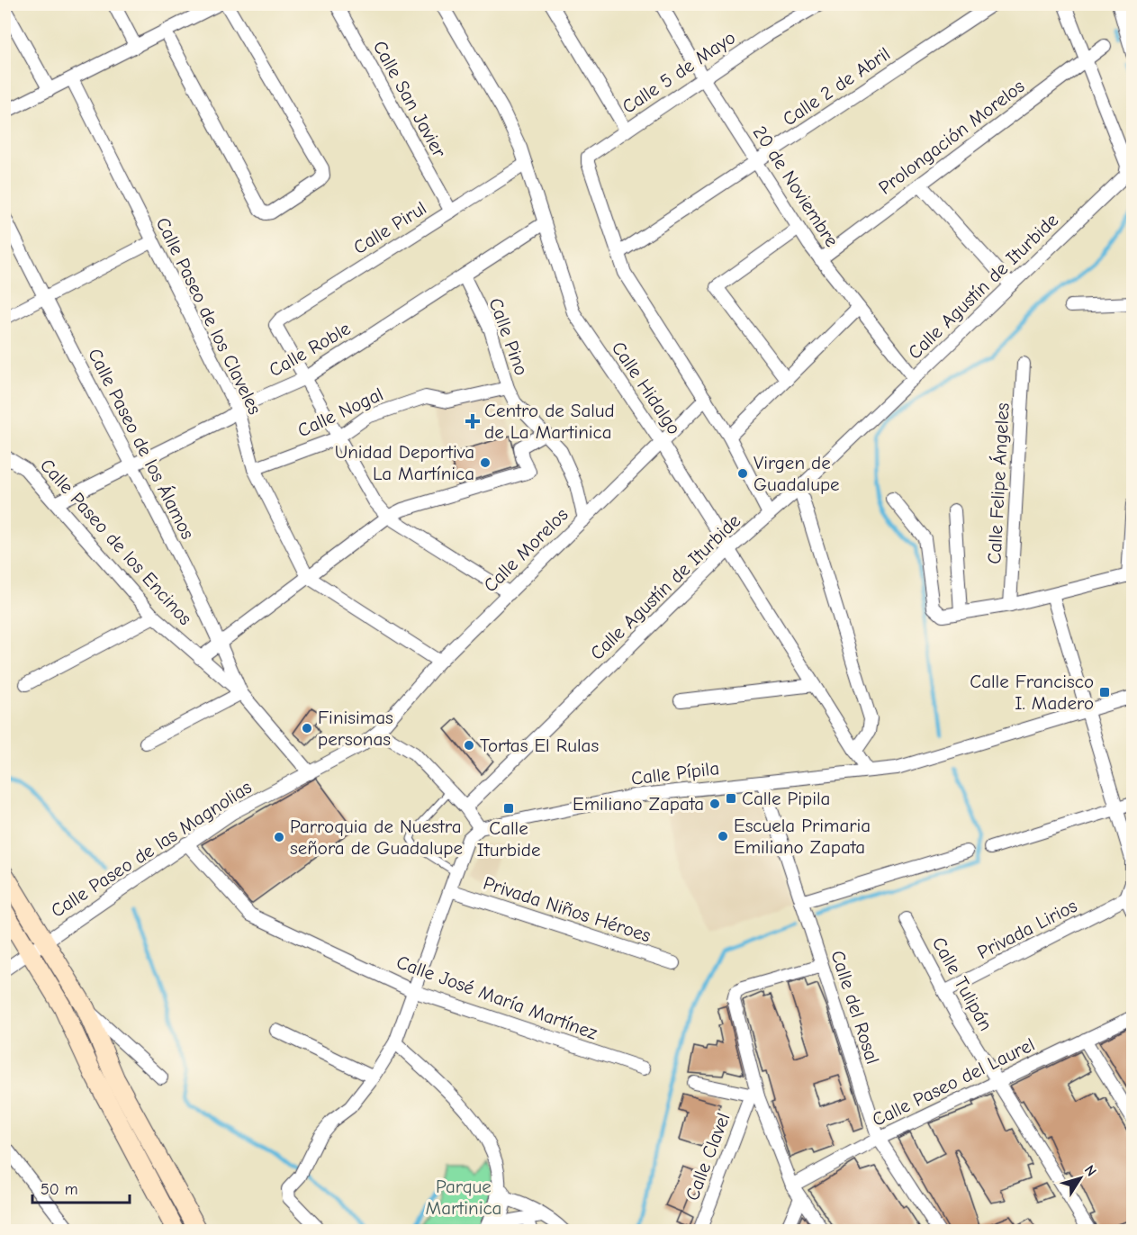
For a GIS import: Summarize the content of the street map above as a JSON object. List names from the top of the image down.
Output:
{
  "streets": {
    "street": [
      "Calle 5 de Mayo",
      "Calle 2 de Abril",
      "Calle San Javier",
      "Prolongación Morelos",
      "20 de Noviembre",
      "Calle Pirul",
      "Calle Agustín de Iturbide",
      "Calle Paseo de los Claveles",
      "Calle Pino",
      "Calle Roble",
      "Calle Hidalgo",
      "Calle Nogal",
      "Calle Paseo de los Álamos",
      "Calle Felipe Ángeles",
      "Calle Paseo de los Encinos",
      "Calle Morelos",
      "Calle Pípila",
      "Calle Paseo de las Magnolias",
      "Privada Niños Héroes",
      "Privada Lirios",
      "Calle Tulipán",
      "Calle José María Martínez",
      "Calle del Rosal",
      "Calle Paseo del Laurel",
      "Calle Clavel"
    ]
  },
  "crossings": [
    ["Calle 5 de Mayo", "Calle 2 de Abril"],
    ["Calle 5 de Mayo", "20 de Noviembre"],
    ["Calle 2 de Abril", "20 de Noviembre"],
    ["Calle San Javier", "Calle Pirul"],
    ["Prolongación Morelos", "20 de Noviembre"],
    ["Prolongación Morelos", "Calle Agustín de Iturbide"],
    ["20 de Noviembre", "Calle Agustín de Iturbide"],
    ["Calle Pirul", "Calle Roble"],
    ["Calle Pirul", "Calle Hidalgo"],
    ["Calle Agustín de Iturbide", "Calle Hidalgo"],
    ["Calle Paseo de los Claveles", "Calle Roble"],
    ["Calle Paseo de los Claveles", "Calle Nogal"],
    ["Calle Pino", "Calle Roble"],
    ["Calle Pino", "Calle Nogal"],
    ["Calle Pino", "Calle Morelos"],
    ["Calle Roble", "Calle Hidalgo"],
    ["Calle Roble", "Calle Paseo de los Álamos"],
    ["Calle Roble", "Calle Paseo de los Encinos"],
    ["Calle Hidalgo", "Calle Morelos"],
    ["Calle Hidalgo", "Calle Pípila"],
    ["Calle Paseo de los Álamos", "Calle Paseo de los Encinos"],
    ["Calle Paseo de los Encinos", "Calle Paseo de las Magnolias"],
    ["Calle Morelos", "Calle Paseo de las Magnolias"],
    ["Calle Pípila", "Calle del Rosal"],
    ["Calle Paseo de las Magnolias", "Calle José María Martínez"],
    ["Privada Lirios", "Calle Tulipán"],
    ["Calle Tulipán", "Calle Paseo del Laurel"],
    ["Calle del Rosal", "Calle Paseo del Laurel"]
  ],
  "parks": ["Parque Martinica"],
  "places": {
    "health": ["Centro de Salud de La Martinica"],
    "other": [
      "Unidad Deportiva La Martínica",
      "Virgen de Guadalupe",
      "Finisimas personas",
      "Tortas El Rulas",
      "Emiliano Zapata",
      "Escuela Primaria Emiliano Zapata",
      "Parroquia de Nuestra señora de Guadalupe"
    ],
    "transit": ["Calle Francisco I. Madero", "Calle Pipila", "Calle Iturbide"]
  },
  "scale_bar": "50 m",
  "north": "top right"
}
